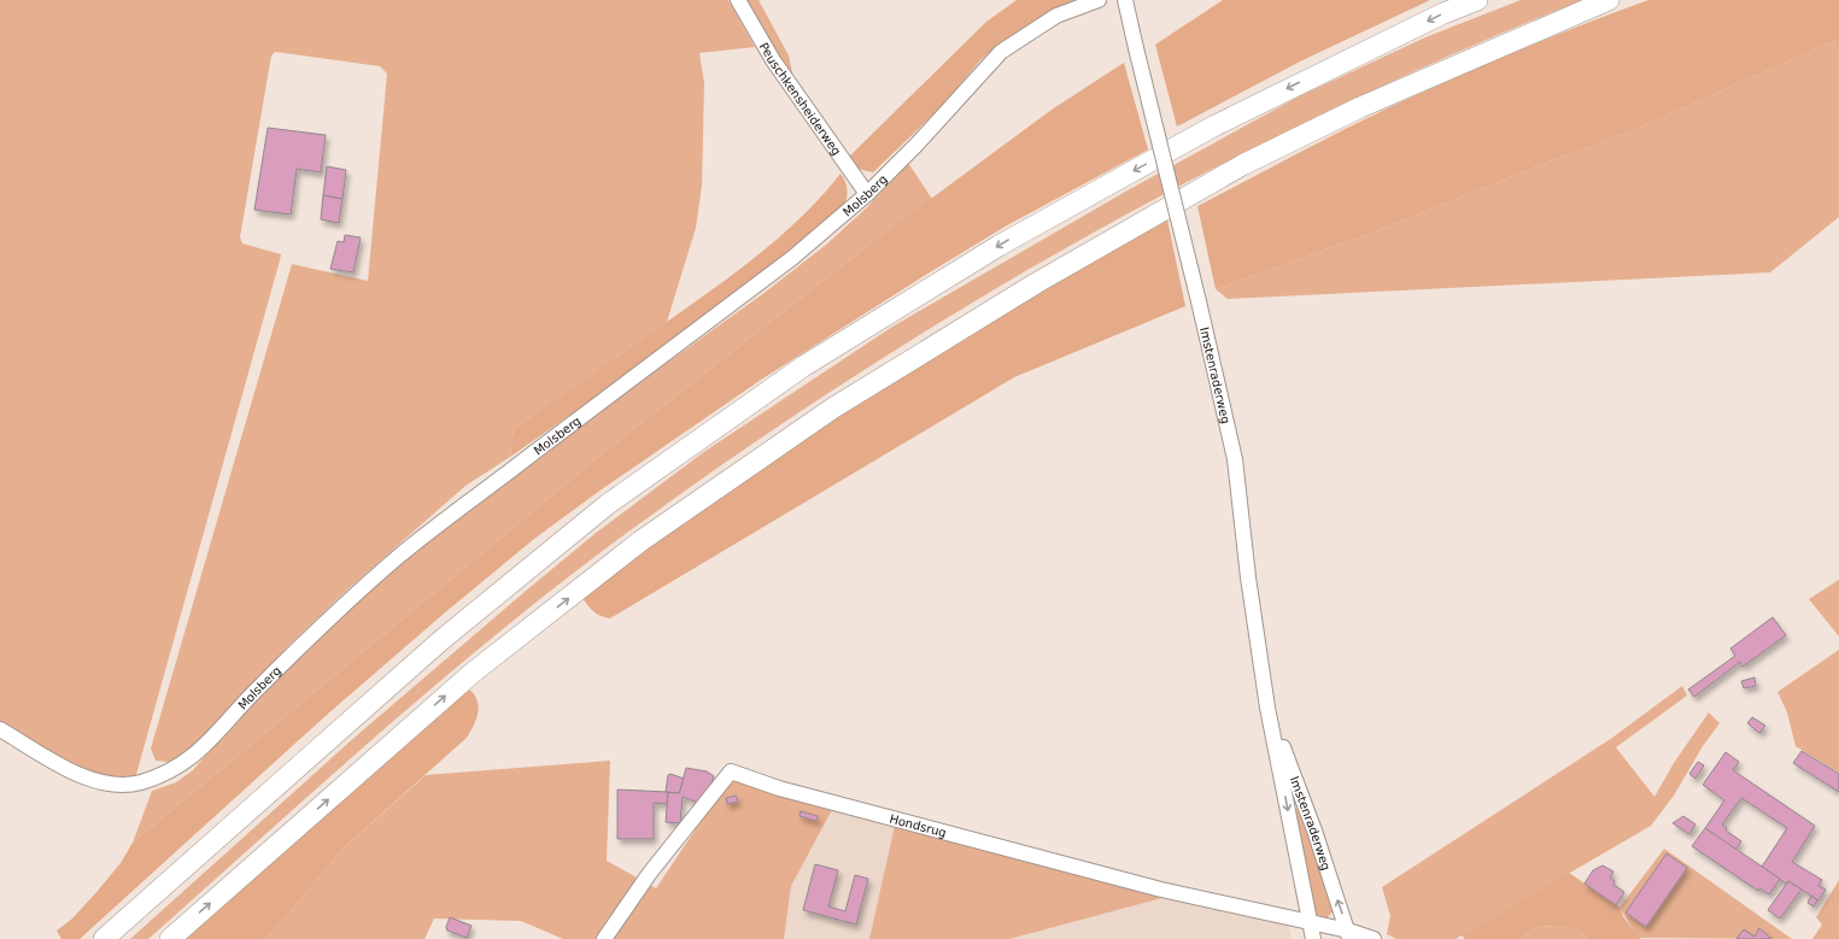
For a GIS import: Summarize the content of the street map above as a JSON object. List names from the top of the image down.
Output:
{
  "streets": {
    "street": [
      "Peuschkensheiderweg",
      "Molsberg",
      "Imstenraderweg",
      "Hondsrug"
    ]
  },
  "crossings": [
    ["Peuschkensheiderweg", "Molsberg"],
    ["Imstenraderweg", "Hondsrug"]
  ]
}
